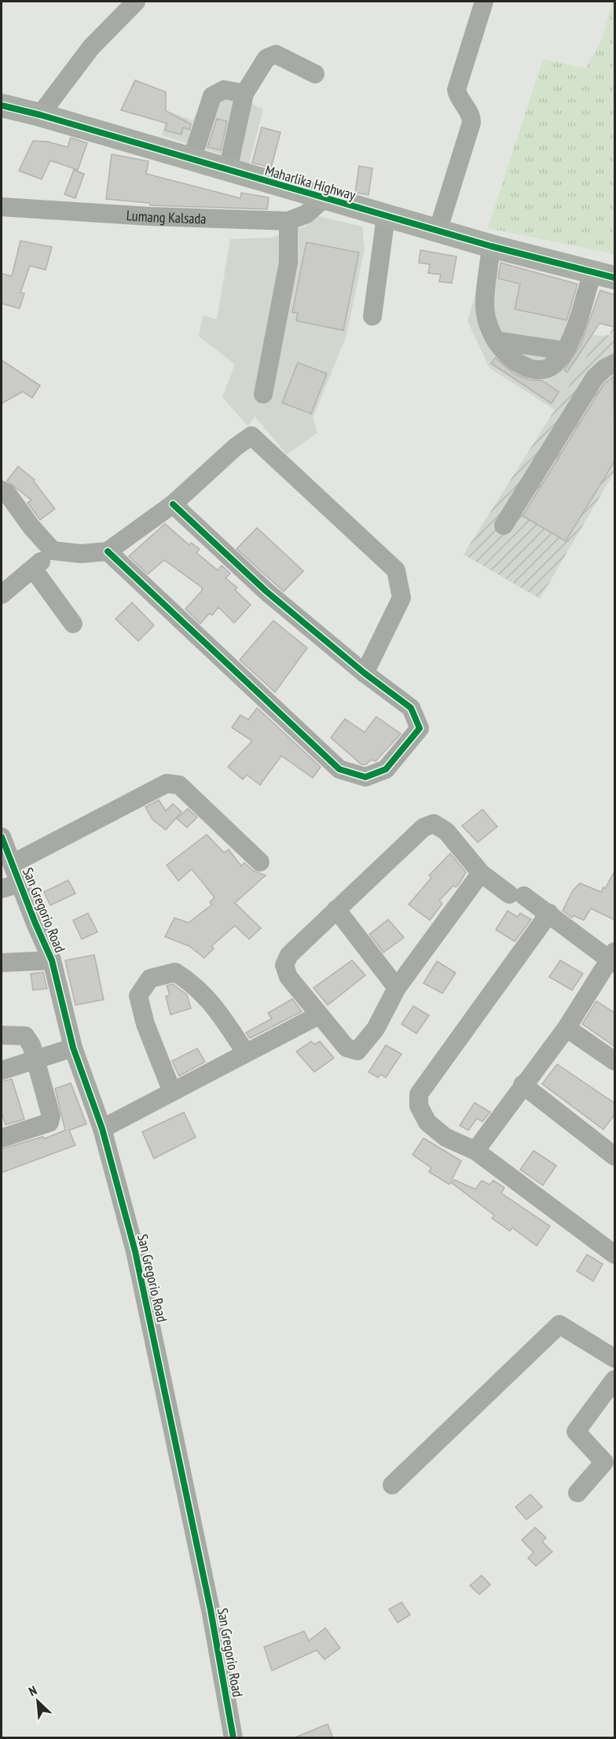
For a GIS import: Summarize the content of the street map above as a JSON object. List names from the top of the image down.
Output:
{
  "streets": {
    "main road": ["Maharlika Highway"],
    "street": ["Lumang Kalsada", "San Gregorio Road"]
  },
  "crossings": [
    ["Maharlika Highway", "Lumang Kalsada"]
  ],
  "north": "top left"
}
